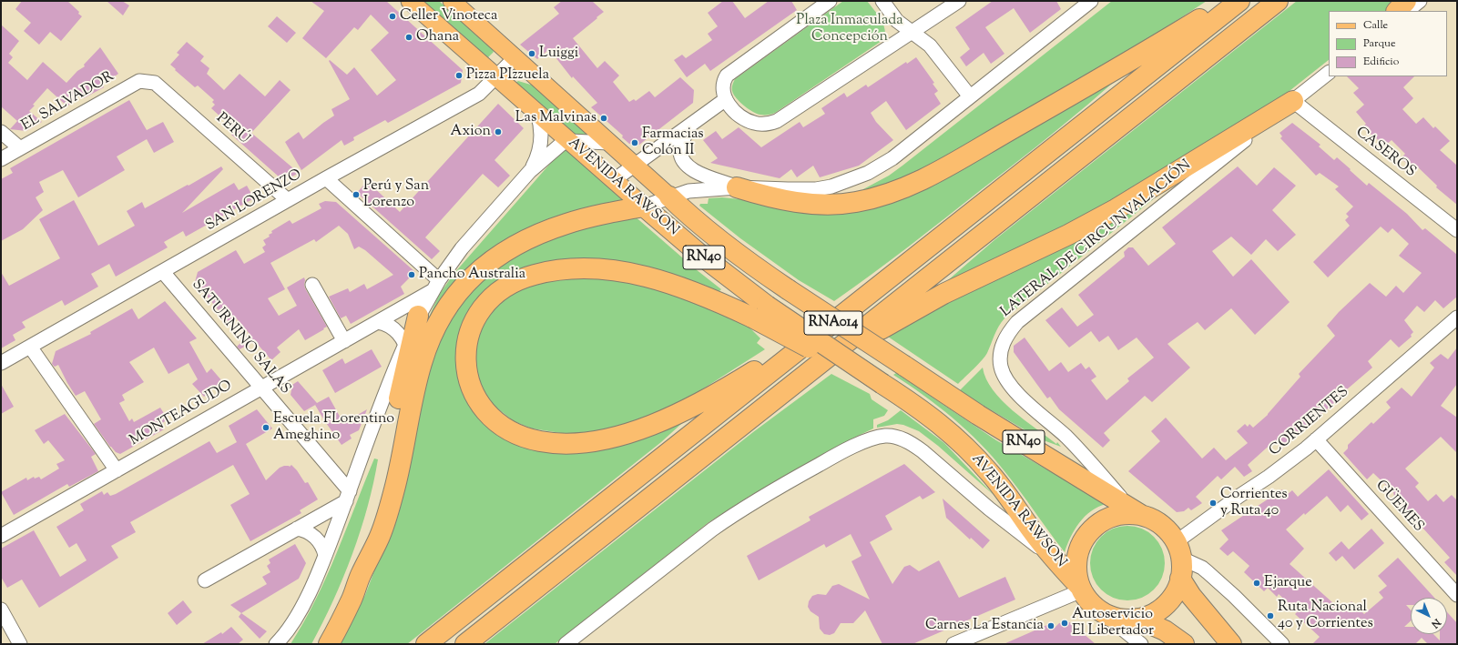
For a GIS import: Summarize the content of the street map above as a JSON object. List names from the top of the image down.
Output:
{
  "streets": {
    "highway": ["AVENIDA RAWSON", "RN40", "RNA014"],
    "street": [
      "EL SALVADOR",
      "PERÚ",
      "CASEROS",
      "SAN LORENZO",
      "LATERAL DE CIRCUNVALACIÓN",
      "SATURNINO SALAS",
      "MONTEAGUDO",
      "CORRIENTES",
      "GÜEMES"
    ]
  },
  "crossings": [
    ["EL SALVADOR", "PERÚ"],
    ["PERÚ", "SAN LORENZO"],
    ["CASEROS", "LATERAL DE CIRCUNVALACIÓN"],
    ["AVENIDA RAWSON", "SAN LORENZO"],
    ["AVENIDA RAWSON", "LATERAL DE CIRCUNVALACIÓN"],
    ["AVENIDA RAWSON", "RN40"],
    ["AVENIDA RAWSON", "CORRIENTES"],
    ["SAN LORENZO", "SATURNINO SALAS"],
    ["LATERAL DE CIRCUNVALACIÓN", "RN40"],
    ["LATERAL DE CIRCUNVALACIÓN", "CORRIENTES"],
    ["RN40", "CORRIENTES"],
    ["SATURNINO SALAS", "MONTEAGUDO"],
    ["CORRIENTES", "GÜEMES"]
  ],
  "parks": ["Plaza Inmaculada Concepción"],
  "places": [
    "Celler Vinoteca",
    "Ohana",
    "Luiggi",
    "Pizza PIzzuela",
    "Las Malvinas",
    "Axion",
    "Farmacias Colón II",
    "Perú y San Lorenzo",
    "Pancho Australia",
    "Escuela FLorentino Ameghino",
    "Corrientes y Ruta 40",
    "Ejarque",
    "Ruta Nacional 40 y Corrientes",
    "Autoservicio El Libertador",
    "Carnes La Estancia"
  ],
  "legend": ["Calle", "Parque", "Edificio"],
  "north": "bottom right"
}
